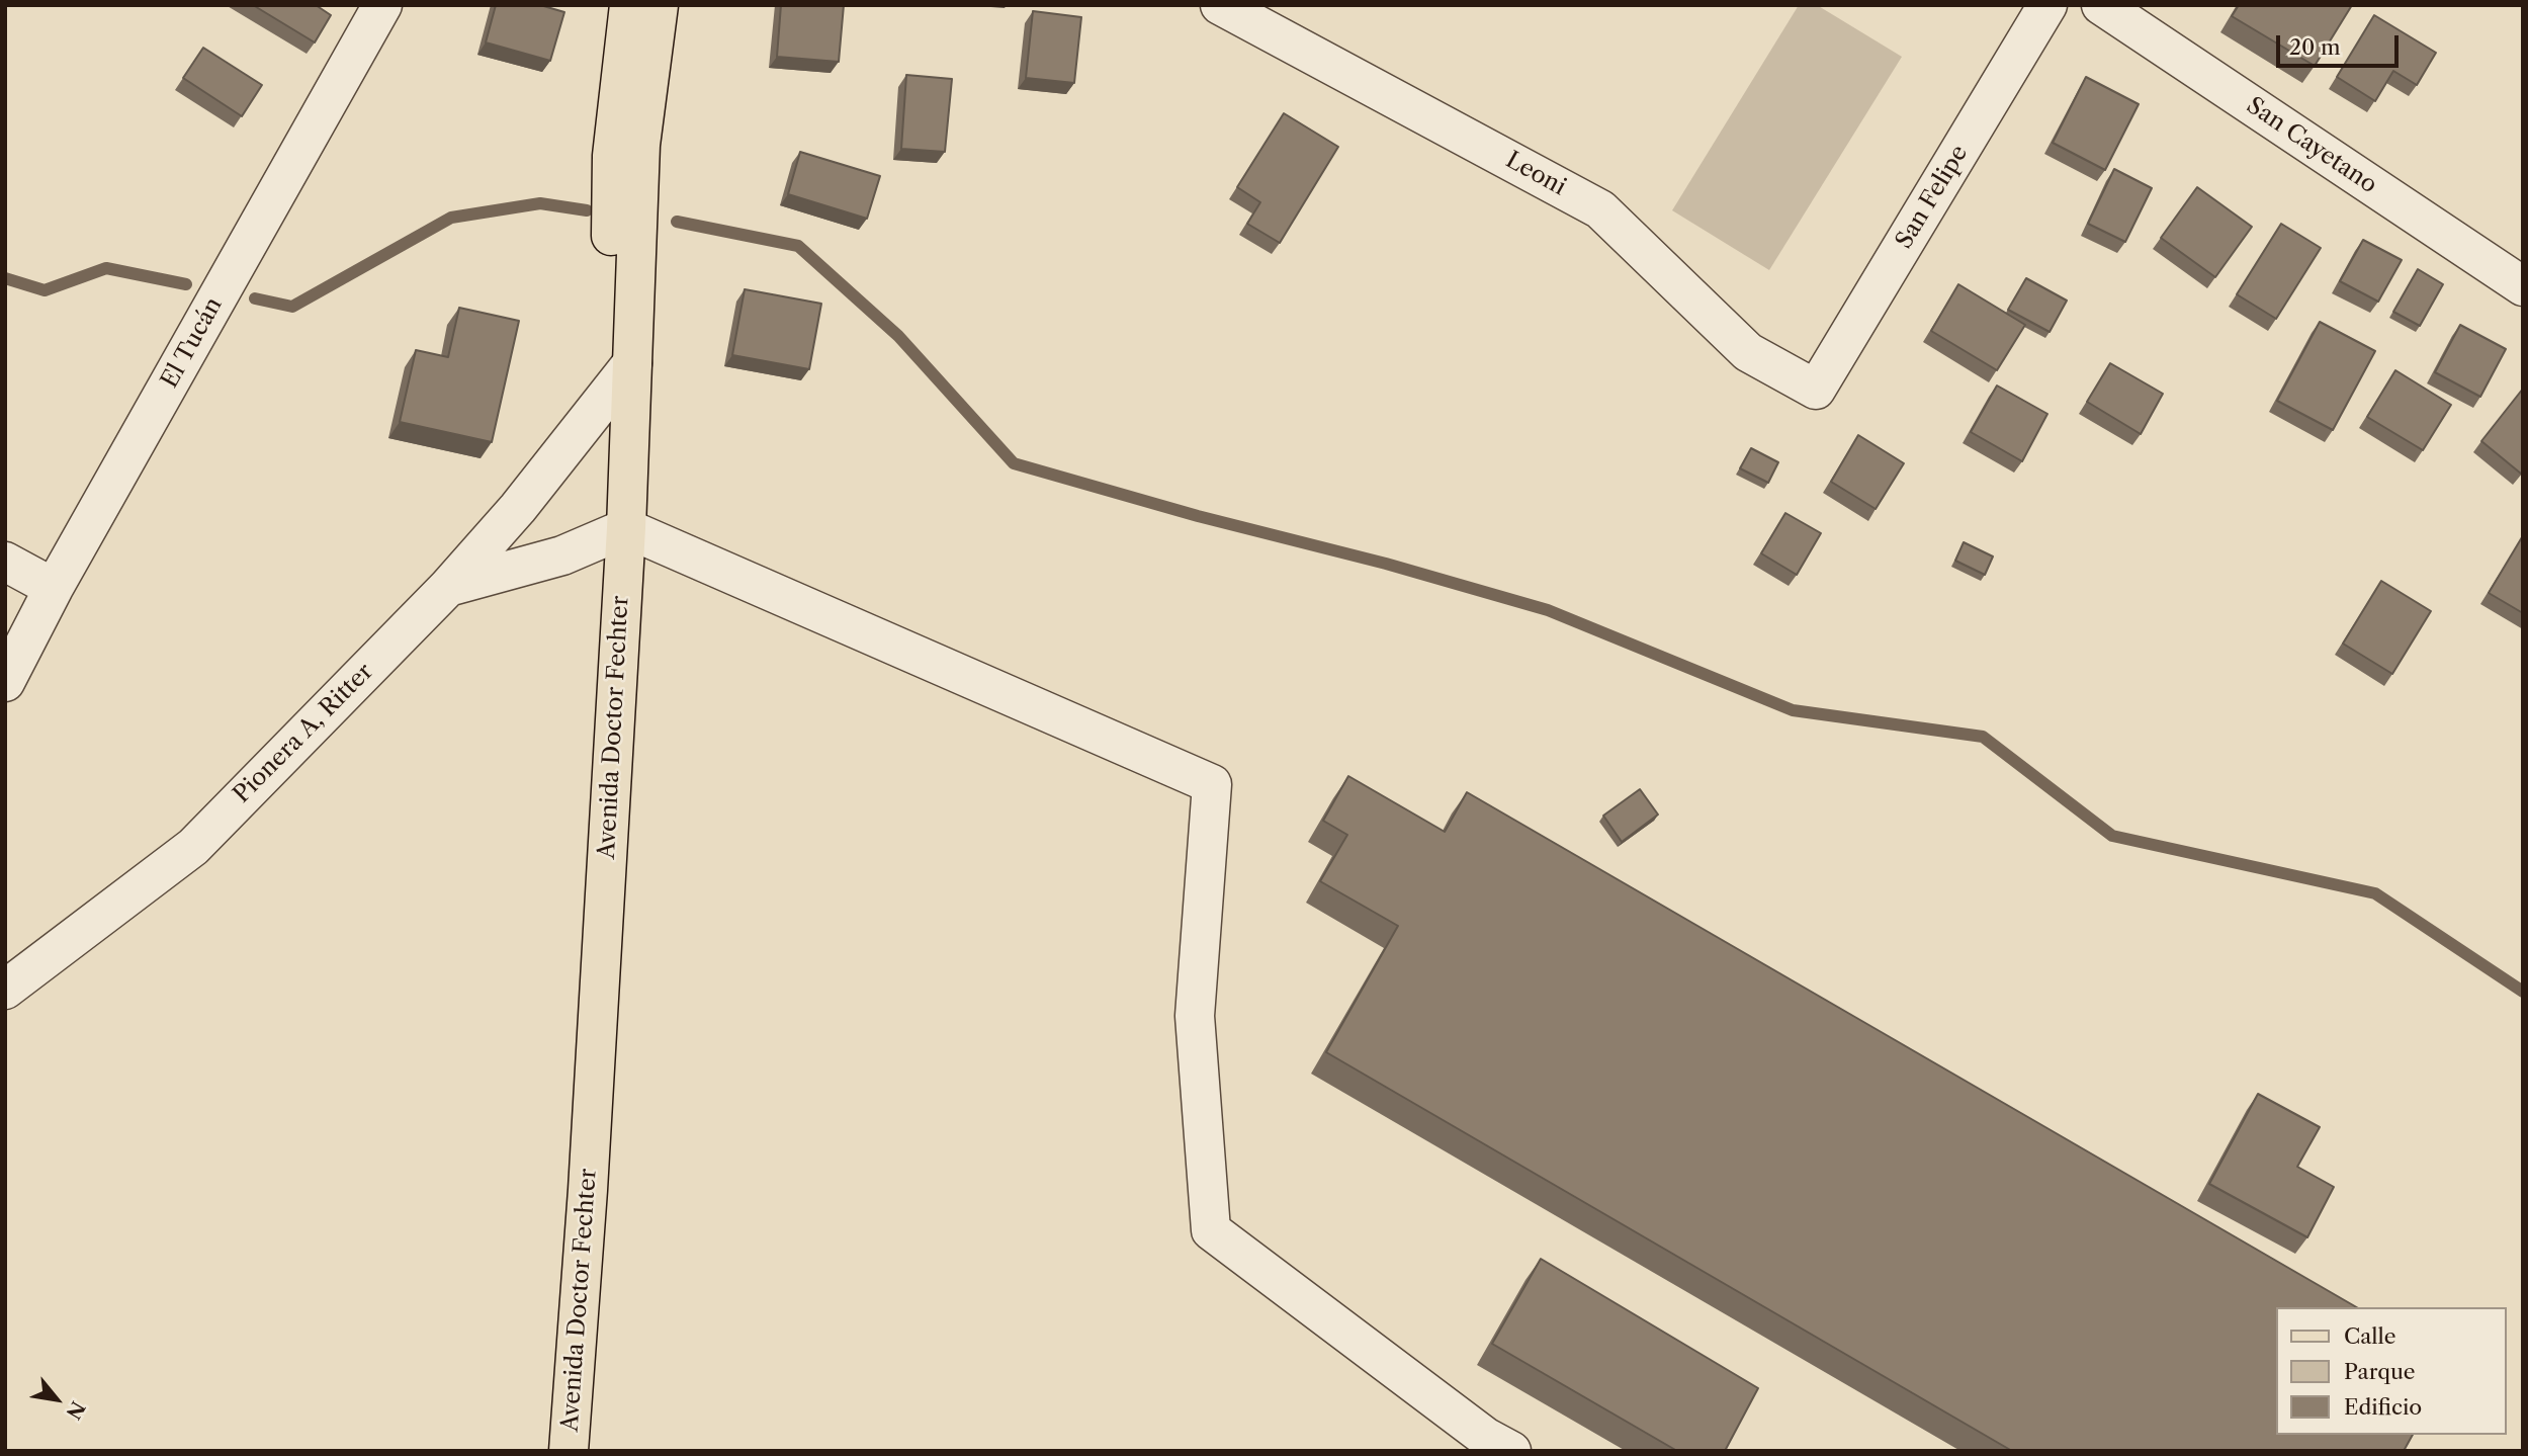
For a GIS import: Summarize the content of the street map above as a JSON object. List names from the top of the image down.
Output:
{
  "streets": {
    "main road": ["Avenida Doctor Fechter"],
    "street": [
      "San Cayetano",
      "Leoni",
      "San Felipe",
      "El Tucán",
      "Pionera A, Ritter"
    ]
  },
  "crossings": [
    ["Leoni", "San Felipe"],
    ["Avenida Doctor Fechter", "Pionera A, Ritter"]
  ],
  "legend": ["Calle", "Parque", "Edificio"],
  "scale_bar": "20 m",
  "north": "bottom right"
}
